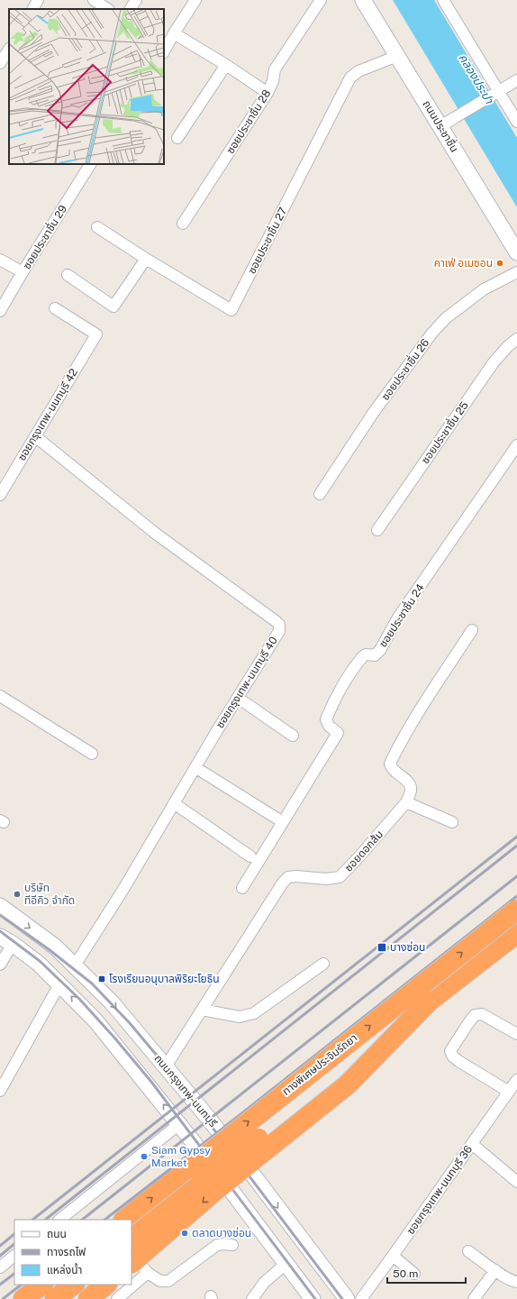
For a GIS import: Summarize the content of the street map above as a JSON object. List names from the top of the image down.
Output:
{
  "streets": {
    "highway": ["ทางพิเศษประจิมรัถยา"],
    "main road": ["ถนนประชาชื่น", "ถนนกรุงเทพ-นนทบุรี"],
    "street": [
      "ซอยประชาชื่น 28",
      "ซอยประชาชื่น 29",
      "ซอยประชาชื่น 27",
      "ซอยประชาชื่น 26",
      "ซอยกรุงเทพ-นนทบุรี 42",
      "ซอยประชาชื่น 25",
      "ซอยประชาชื่น 24",
      "ซอยกรุงเทพ-นนทบุรี 40",
      "ซอยดอกส้ม",
      "ซอยกรุงเทพ-นนทบุรี 36"
    ]
  },
  "crossings": [
    ["ถนนประชาชื่น", "ซอยประชาชื่น 27"],
    ["ซอยกรุงเทพ-นนทบุรี 42", "ซอยกรุงเทพ-นนทบุรี 40"],
    ["ซอยกรุงเทพ-นนทบุรี 40", "ถนนกรุงเทพ-นนทบุรี"],
    ["ซอยดอกส้ม", "ถนนกรุงเทพ-นนทบุรี"]
  ],
  "water": ["คลองประปา"],
  "places": {
    "other": [
      "คาเฟ่ อเมซอน",
      "บริษัท ทีอีคิว จำกัด",
      "Siam Gypsy Market",
      "ตลาดบางซ่อน"
    ],
    "transit": ["บางซ่อน", "โรงเรียนอนุบาลพิริยะโยธิน"]
  },
  "legend": ["ถนน", "ทางรถไฟ", "แหล่งน้ำ"],
  "scale_bar": "50 m"
}
